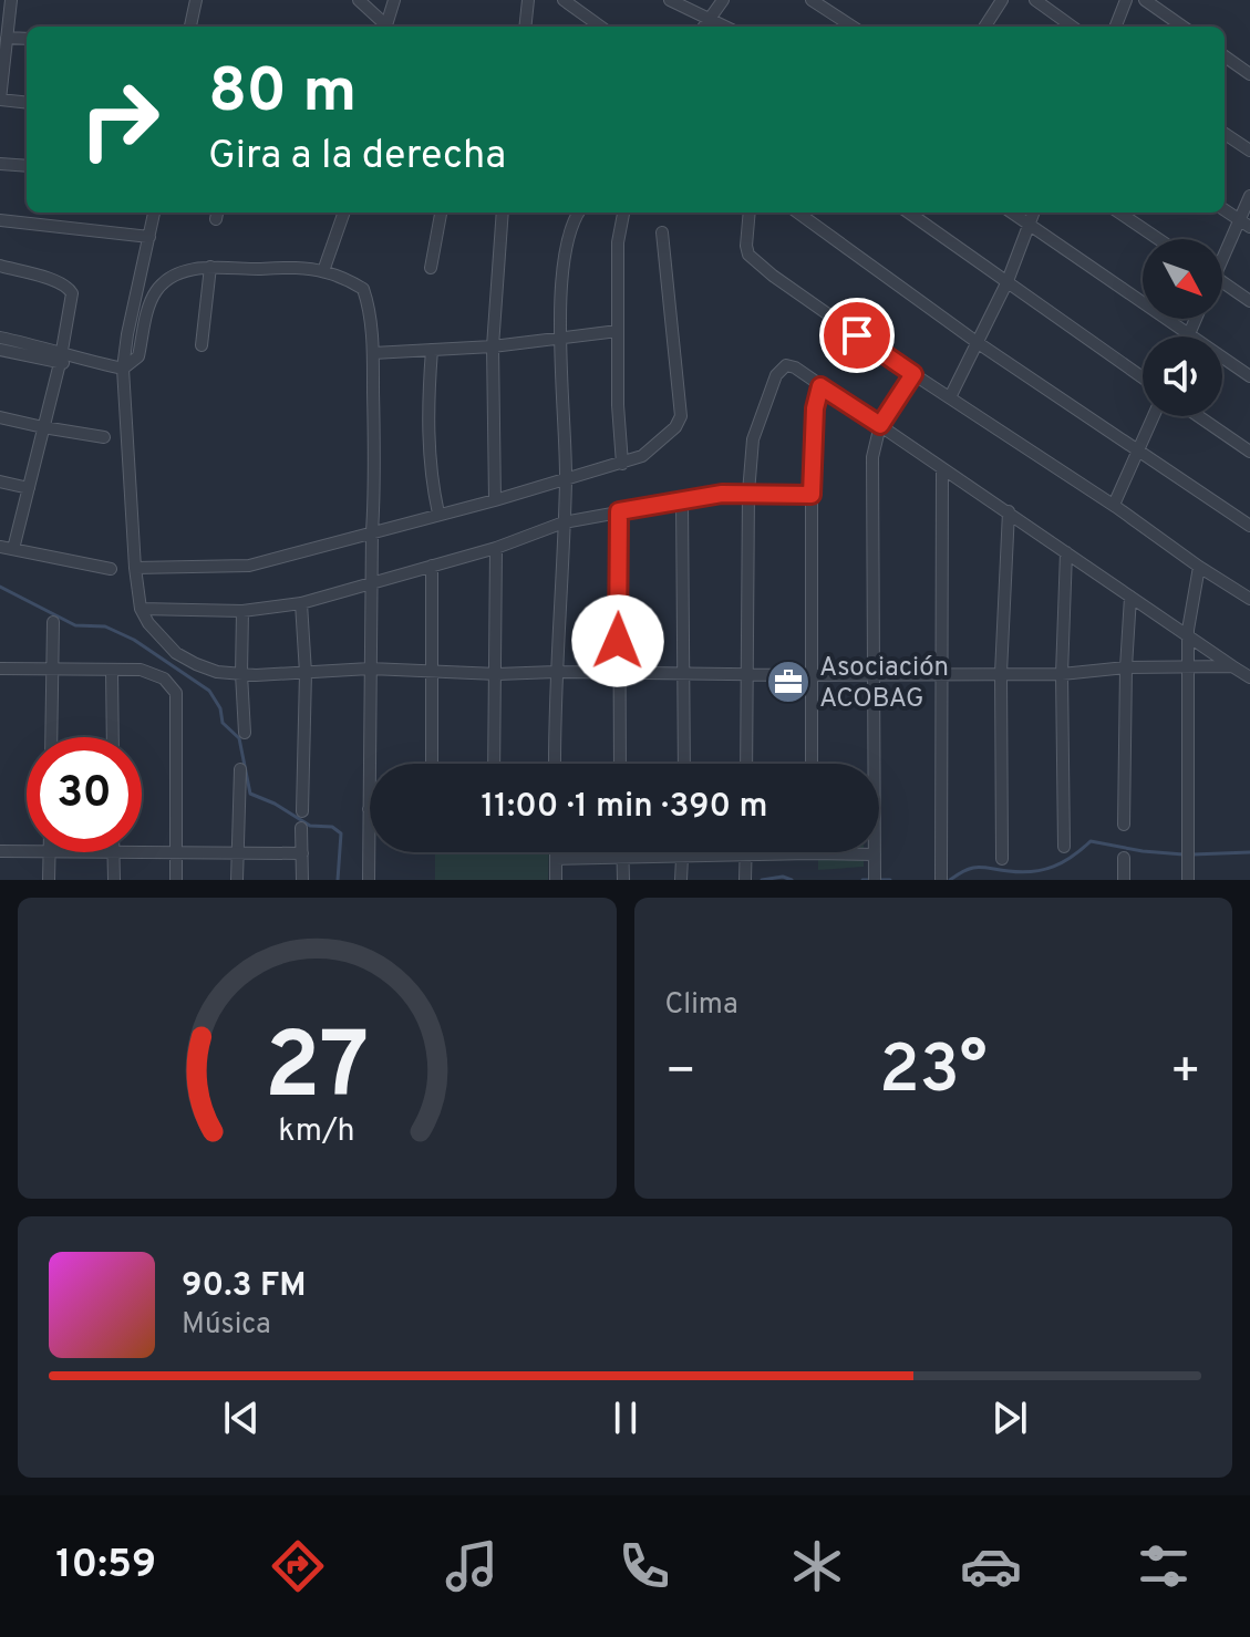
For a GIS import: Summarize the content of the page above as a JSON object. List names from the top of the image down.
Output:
{
  "places": {
    "office": ["Asociación ACOBAG"]
  },
  "north": "bottom right",
  "page": {
    "turn": ["80 m", "Gira a la derecha"],
    "limit": "30",
    "trip": "11:00 · 1 min · 390 m",
    "tile": "Clima",
    "heat": ["−", "23°", "+"],
    "song": ["90.3 FM", "Música"],
    "tabs": "10:59",
    "gauge": ["27", "km/h"]
  }
}
